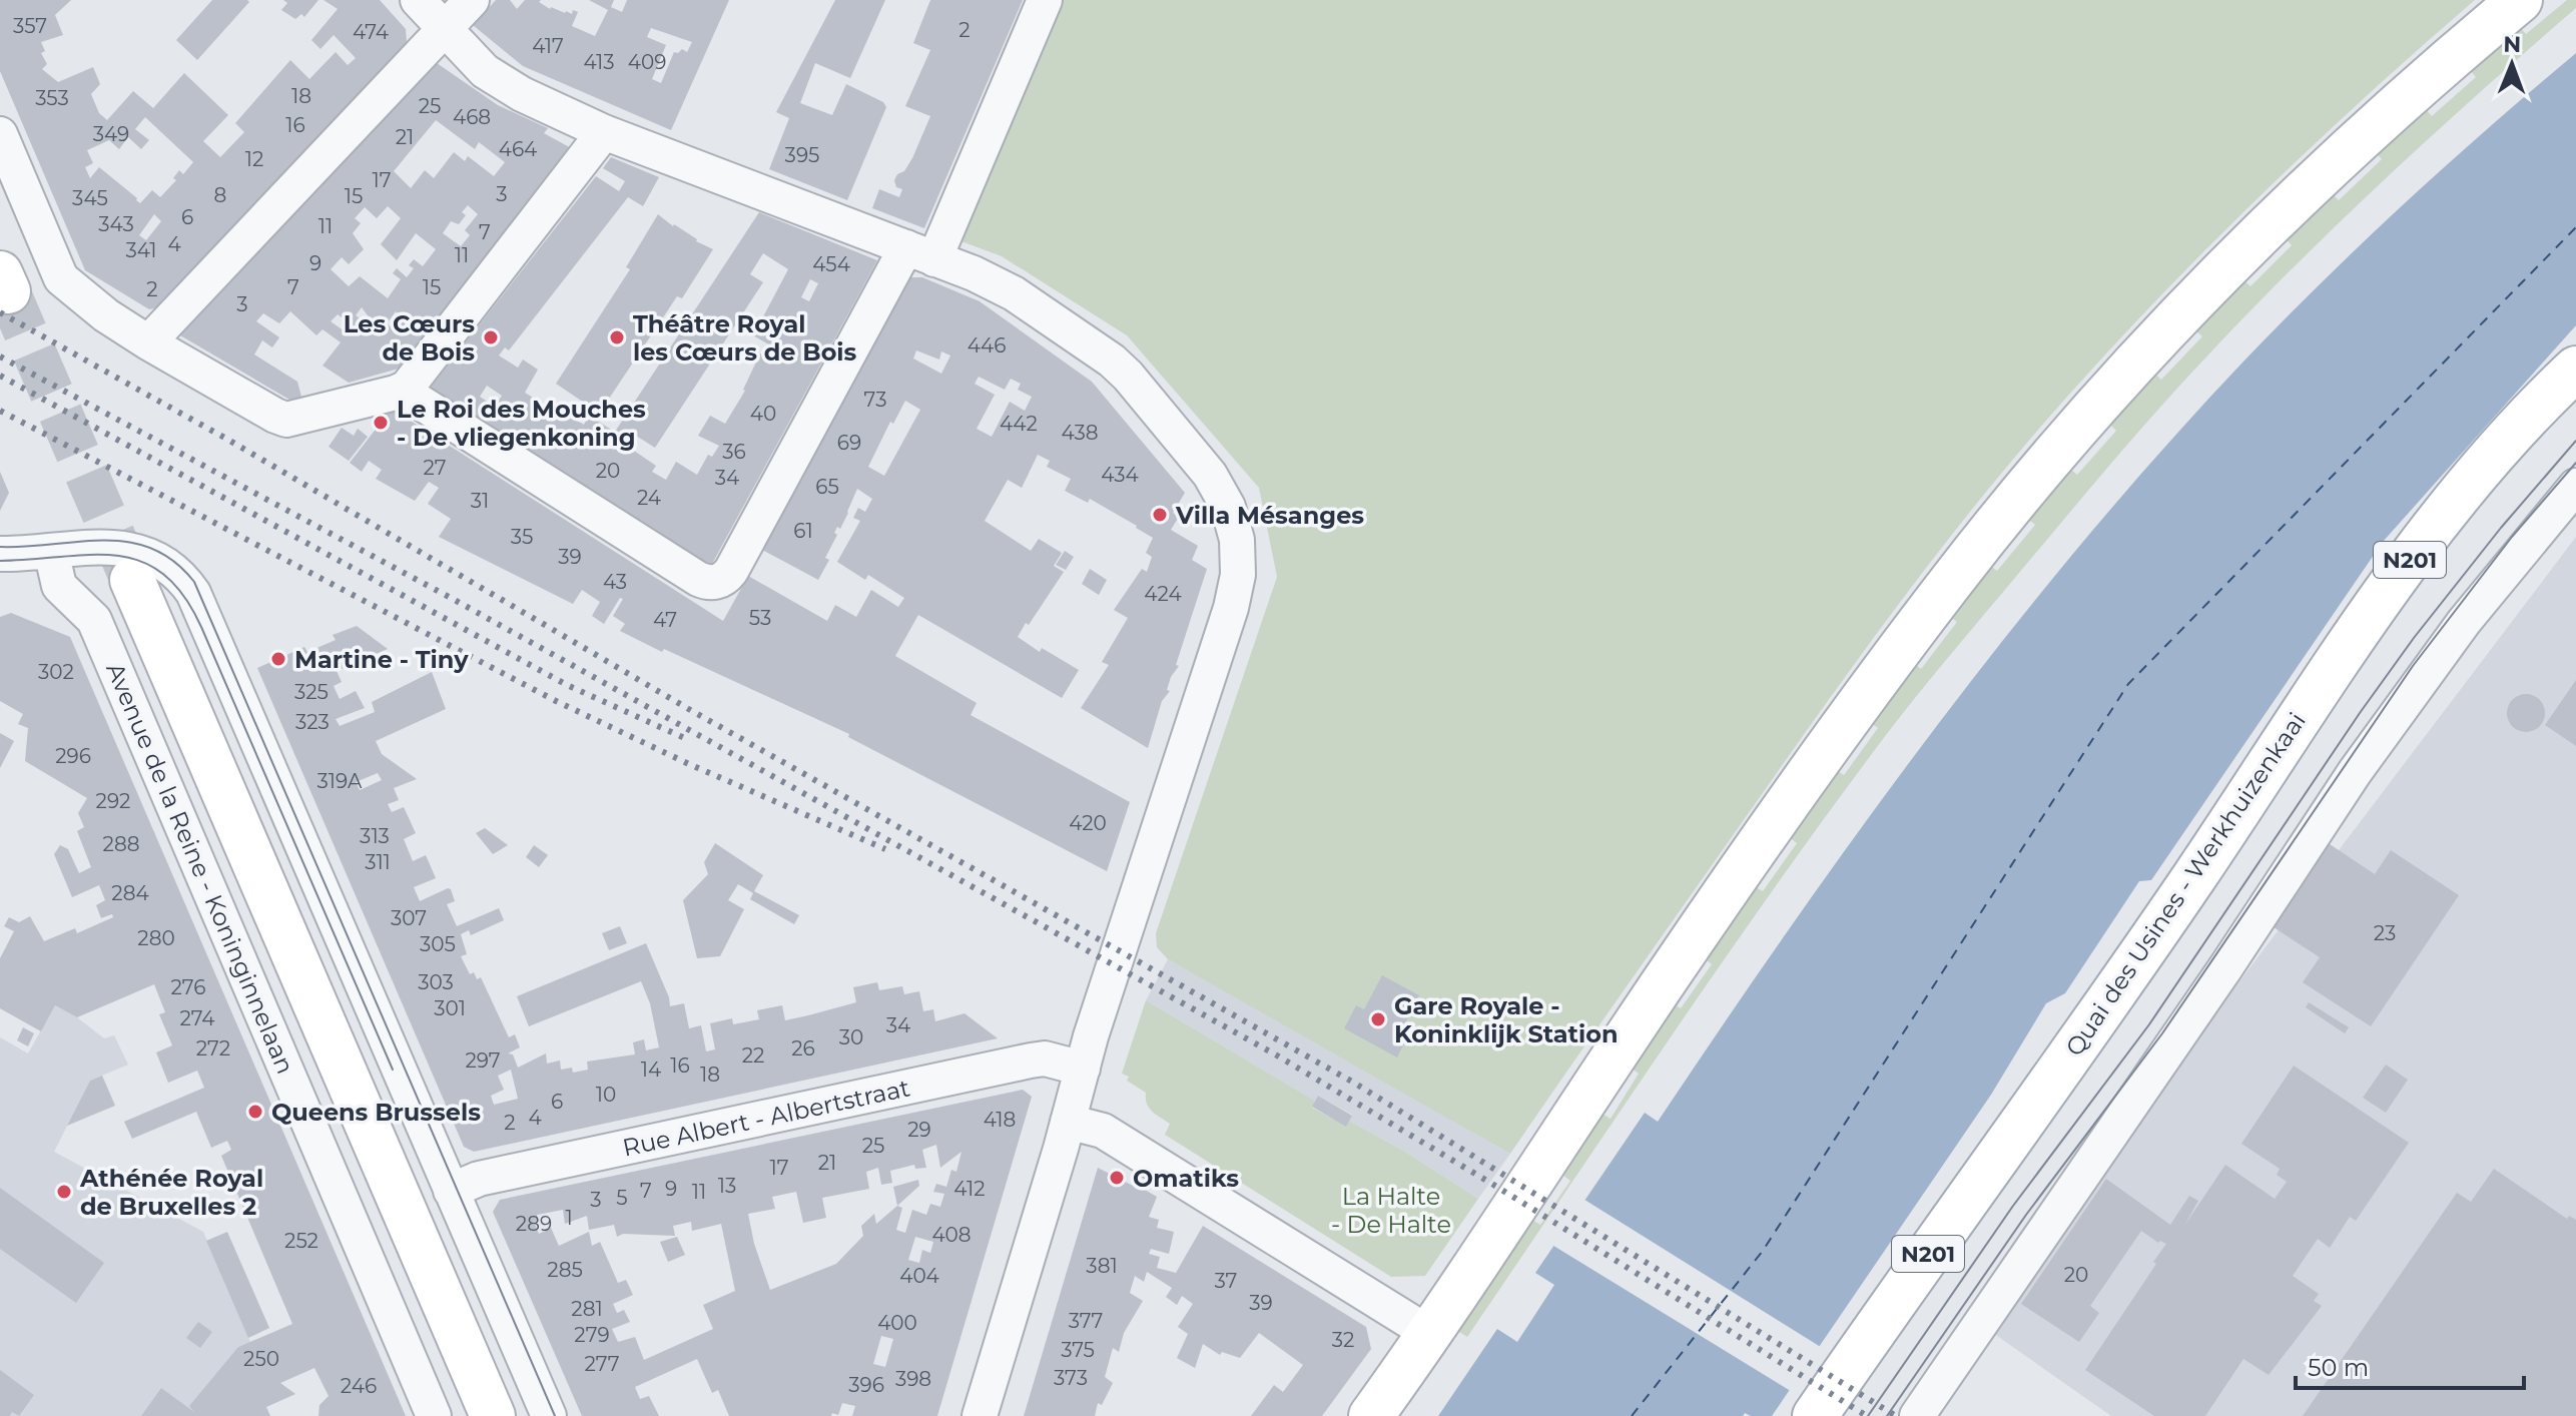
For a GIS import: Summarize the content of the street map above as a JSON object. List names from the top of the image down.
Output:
{
  "streets": {
    "main road": ["N201", "Avenue de la Reine - Koninginnelaan", "Quai des Usines - Werkhuizenkaai"],
    "street": ["Rue Albert - Albertstraat"]
  },
  "parks": ["La Halte - De Halte"],
  "places": [
    "Les Cœurs de Bois",
    "Théâtre Royal les Cœurs de Bois",
    "Le Roi des Mouches - De vliegenkoning",
    "Villa Mésanges",
    "Martine - Tiny",
    "Gare Royale - Koninklijk Station",
    "Queens Brussels",
    "Omatiks",
    "Athénée Royal de Bruxelles 2"
  ],
  "house_numbers": [
    "357",
    "2",
    "474",
    "417",
    "413",
    "409",
    "18",
    "353",
    "25",
    "468",
    "16",
    "349",
    "21",
    "464",
    "395",
    "12",
    "17",
    "3",
    "8",
    "15",
    "345",
    "6",
    "343",
    "11",
    "7",
    "4",
    "341",
    "11",
    "9",
    "454",
    "7",
    "15",
    "2",
    "3",
    "446",
    "73",
    "40",
    "442",
    "438",
    "69",
    "36",
    "27",
    "20",
    "434",
    "34",
    "65",
    "24",
    "31",
    "61",
    "35",
    "39",
    "43",
    "424",
    "53",
    "47",
    "302",
    "325",
    "323",
    "296",
    "319A",
    "292",
    "420",
    "313",
    "288",
    "311",
    "284",
    "307",
    "23",
    "280",
    "305",
    "303",
    "276",
    "301",
    "274",
    "34",
    "30",
    "272",
    "26",
    "22",
    "297",
    "16",
    "14",
    "18",
    "10",
    "6",
    "4",
    "418",
    "2",
    "29",
    "25",
    "21",
    "17",
    "13",
    "9",
    "412",
    "7",
    "11",
    "5",
    "3",
    "1",
    "289",
    "408",
    "252",
    "381",
    "285",
    "20",
    "404",
    "37",
    "39",
    "281",
    "377",
    "400",
    "279",
    "32",
    "375",
    "250",
    "277",
    "373",
    "398",
    "396",
    "246"
  ],
  "scale_bar": "50 m",
  "north": "top"
}
